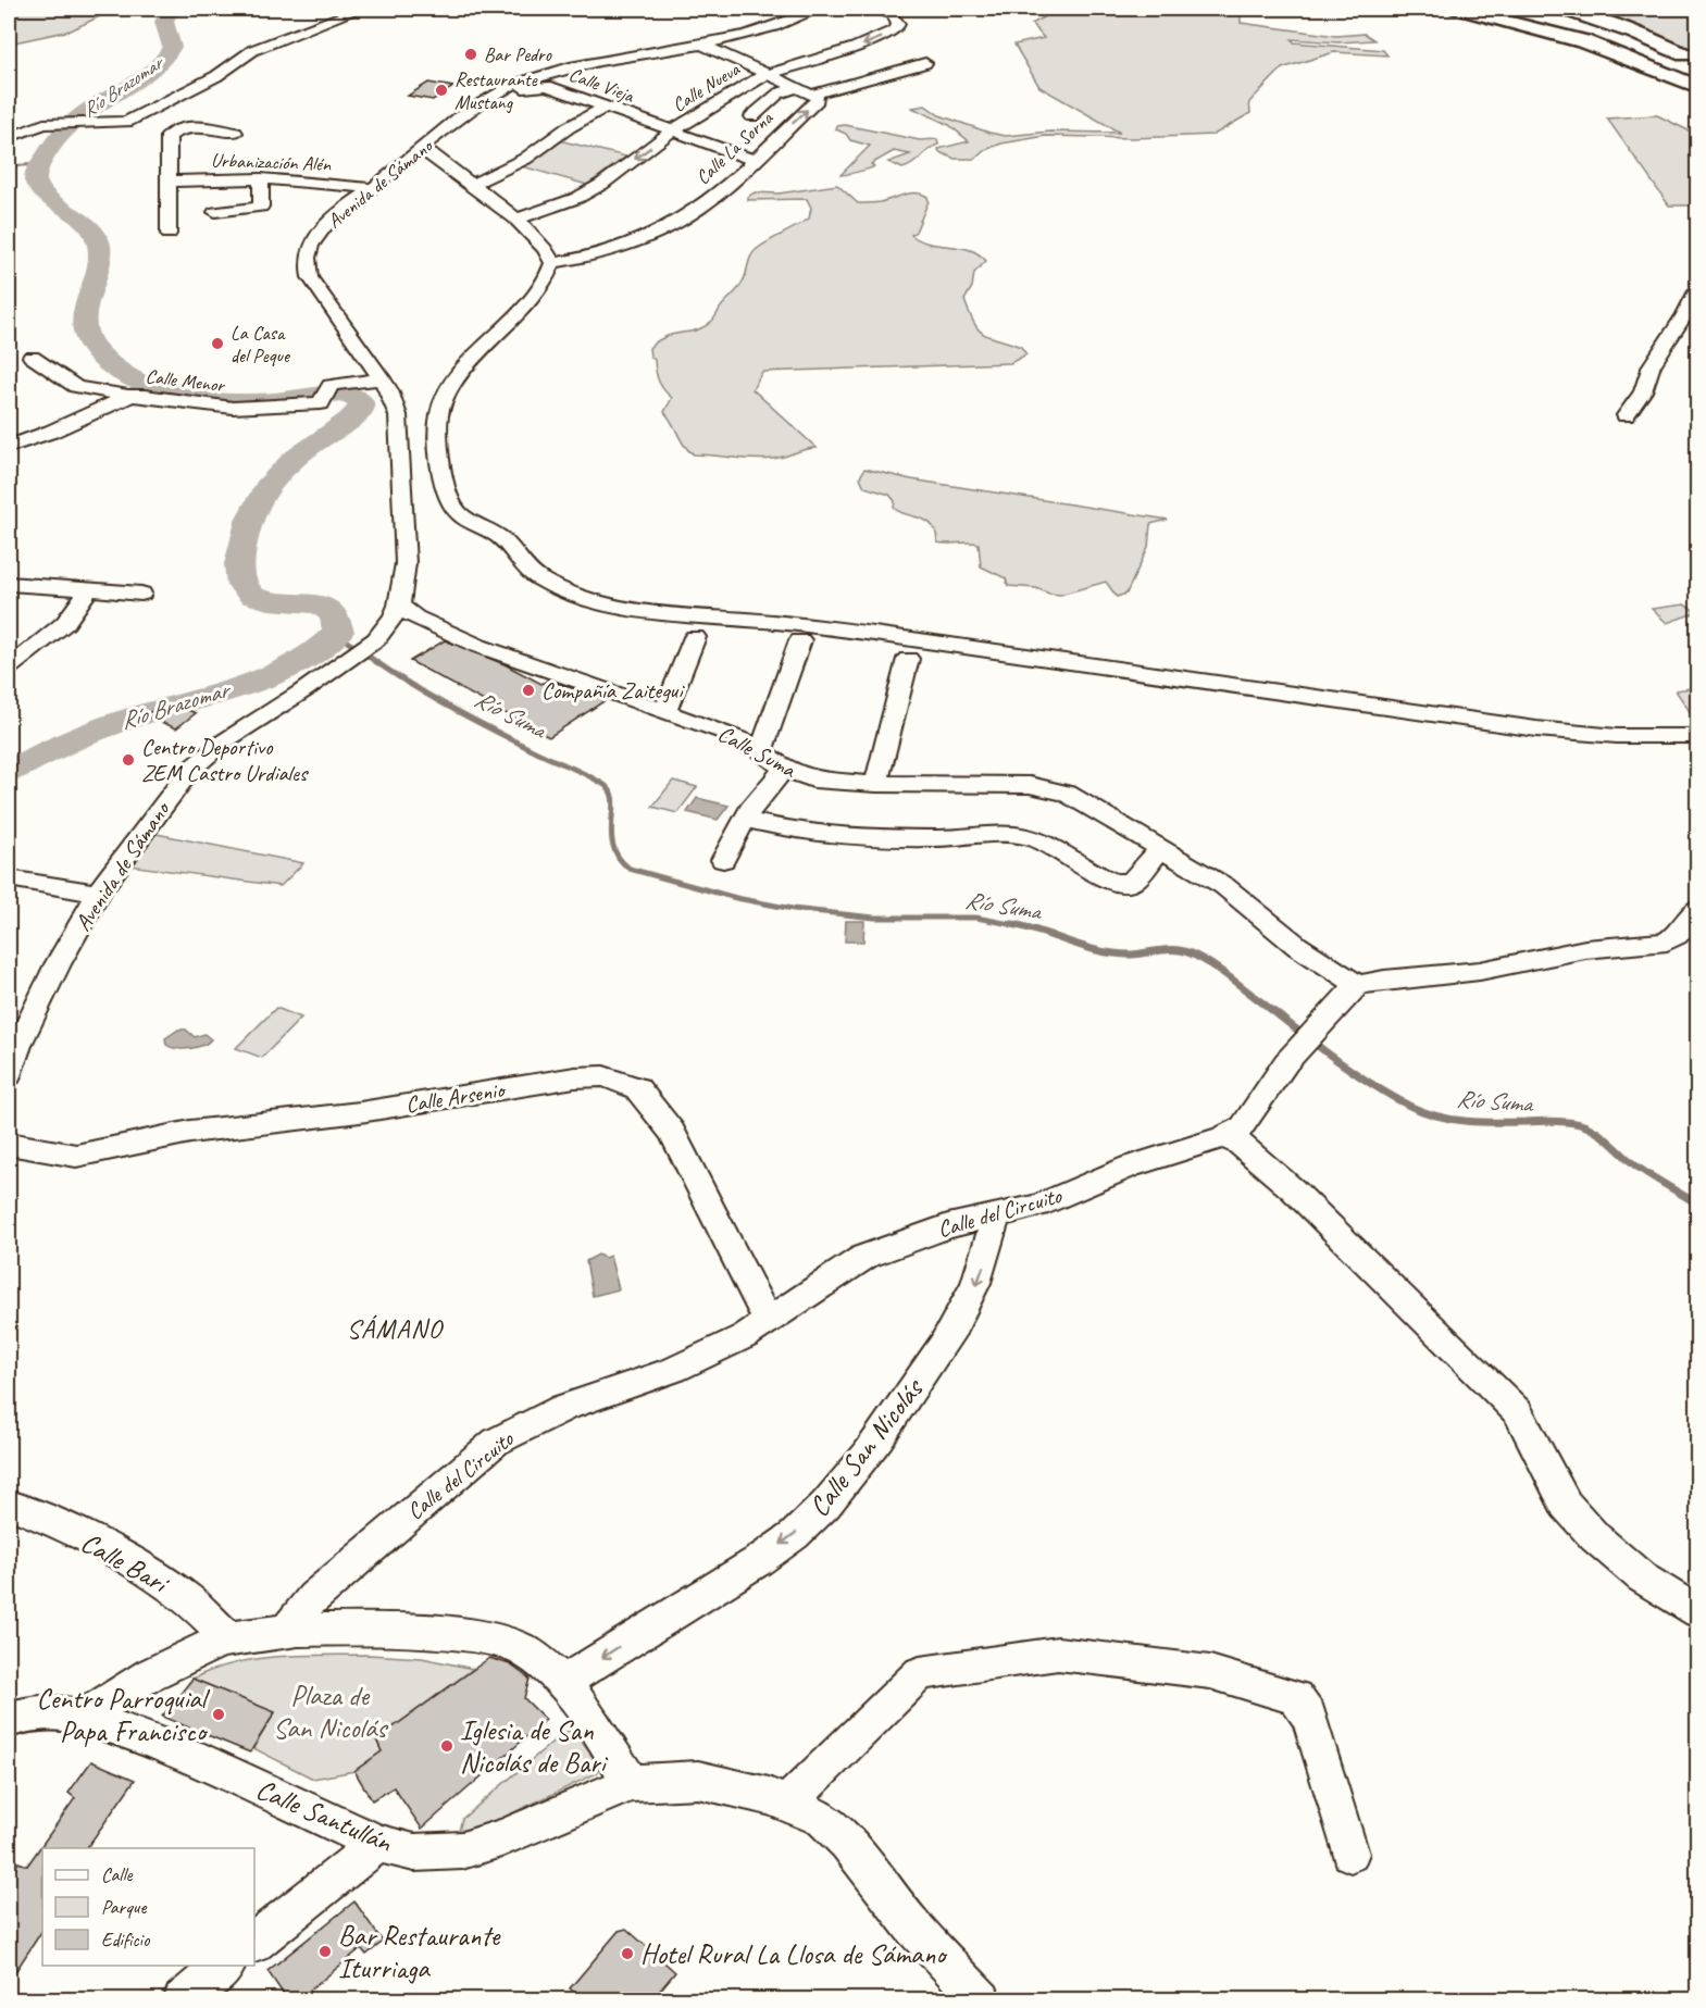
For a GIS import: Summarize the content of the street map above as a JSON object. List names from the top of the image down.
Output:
{
  "streets": {
    "street": [
      "Calle Vieja",
      "Calle Nueva",
      "Calle La Sorna",
      "Urbanización Alén",
      "Avenida de Sámano",
      "Calle Menor",
      "Calle Suma",
      "Calle Arsenio",
      "Calle del Circuito",
      "Calle San Nicolás",
      "Calle Bari",
      "Calle Santullán"
    ]
  },
  "crossings": [
    ["Calle Vieja", "Calle Nueva"],
    ["Calle Vieja", "Calle La Sorna"],
    ["Calle Vieja", "Avenida de Sámano"],
    ["Calle Nueva", "Calle La Sorna"],
    ["Calle La Sorna", "Avenida de Sámano"],
    ["Urbanización Alén", "Avenida de Sámano"],
    ["Avenida de Sámano", "Calle Menor"],
    ["Avenida de Sámano", "Calle Suma"],
    ["Calle Suma", "Calle del Circuito"],
    ["Calle Arsenio", "Calle del Circuito"],
    ["Calle del Circuito", "Calle San Nicolás"]
  ],
  "one_way": ["Calle San Nicolás"],
  "districts": ["SÁMANO"],
  "water": ["Río Brazomar", "Río Suma"],
  "parks": ["Plaza de San Nicolás"],
  "places": [
    "Bar Pedro",
    "Restaurante Mustang",
    "La Casa del Peque",
    "Compañía Zaitegui",
    "Centro Deportivo ZEM Castro Urdiales",
    "Centro Parroquial Papa Francisco",
    "Iglesia de San Nicolás de Bari",
    "Bar Restaurante Iturriaga",
    "Hotel Rural La Llosa de Sámano"
  ],
  "legend": ["Calle", "Parque", "Edificio"]
}
